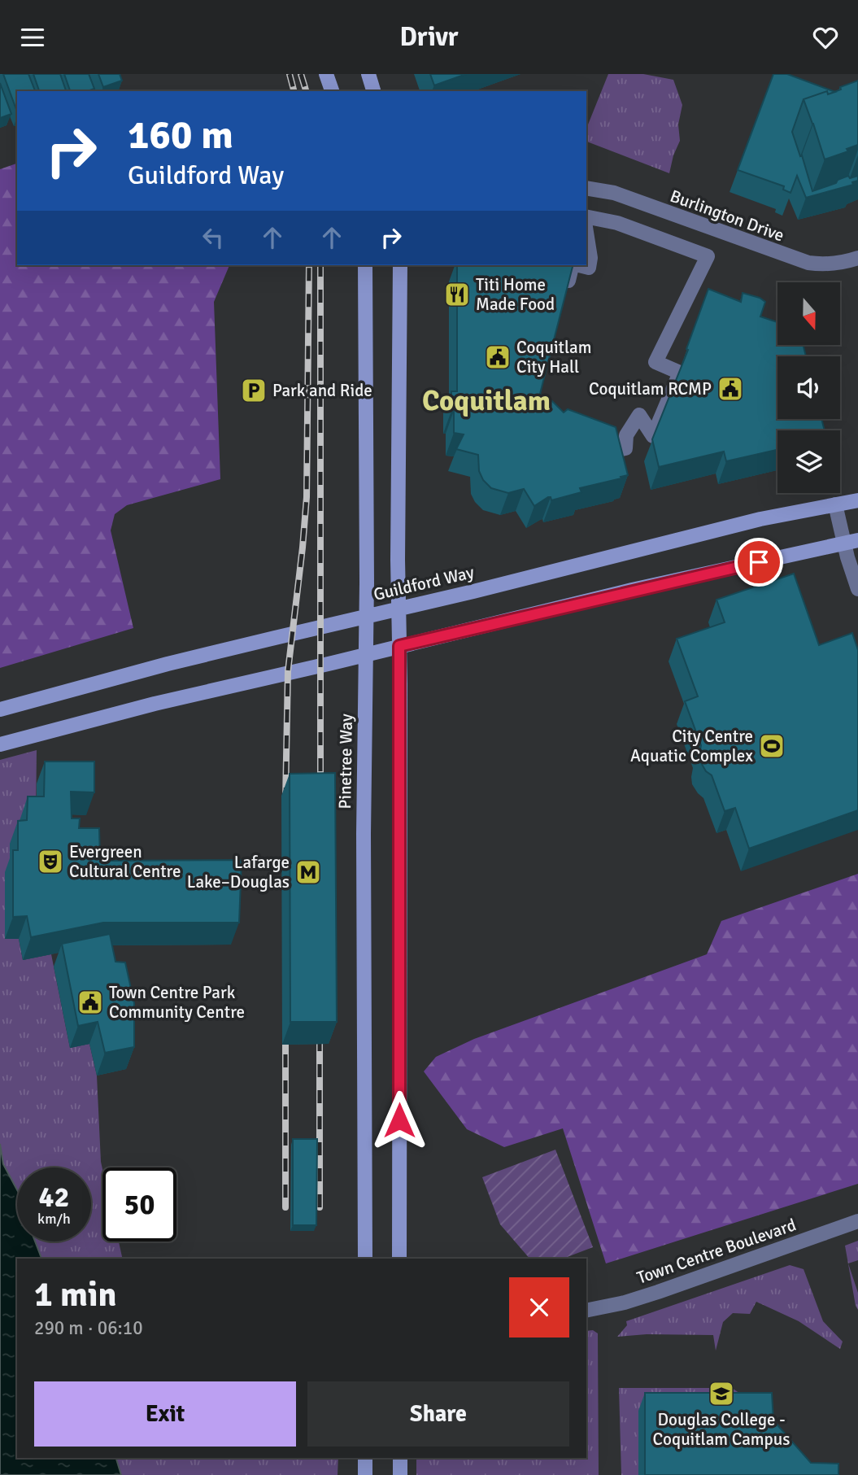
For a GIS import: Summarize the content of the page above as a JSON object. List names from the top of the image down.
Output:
{
  "streets": {
    "main road": ["Guildford Way", "Pinetree Way"],
    "street": ["Burlington Drive", "Town Centre Boulevard"]
  },
  "crossings": [
    ["Guildford Way", "Pinetree Way"]
  ],
  "districts": ["Coquitlam"],
  "places": {
    "restaurant": ["Titi Home Made Food"],
    "public building": ["Coquitlam City Hall", "Coquitlam RCMP", "Town Centre Park Community Centre"],
    "parking": ["Park and Ride"],
    "sports": ["City Centre Aquatic Complex"],
    "theatre": ["Evergreen Cultural Centre"],
    "metro station": ["Lafarge Lake–Douglas"],
    "school or university": ["Douglas College - Coquitlam Campus"]
  },
  "north": "bottom",
  "page": {
    "header": "Drivr",
    "turn": ["160 m", "Guildford Way"],
    "speed": "42 km/h",
    "limit": "50",
    "heading": ["1 min", "290 m · 06:10"],
    "buttons": ["Exit", "Share"]
  }
}
